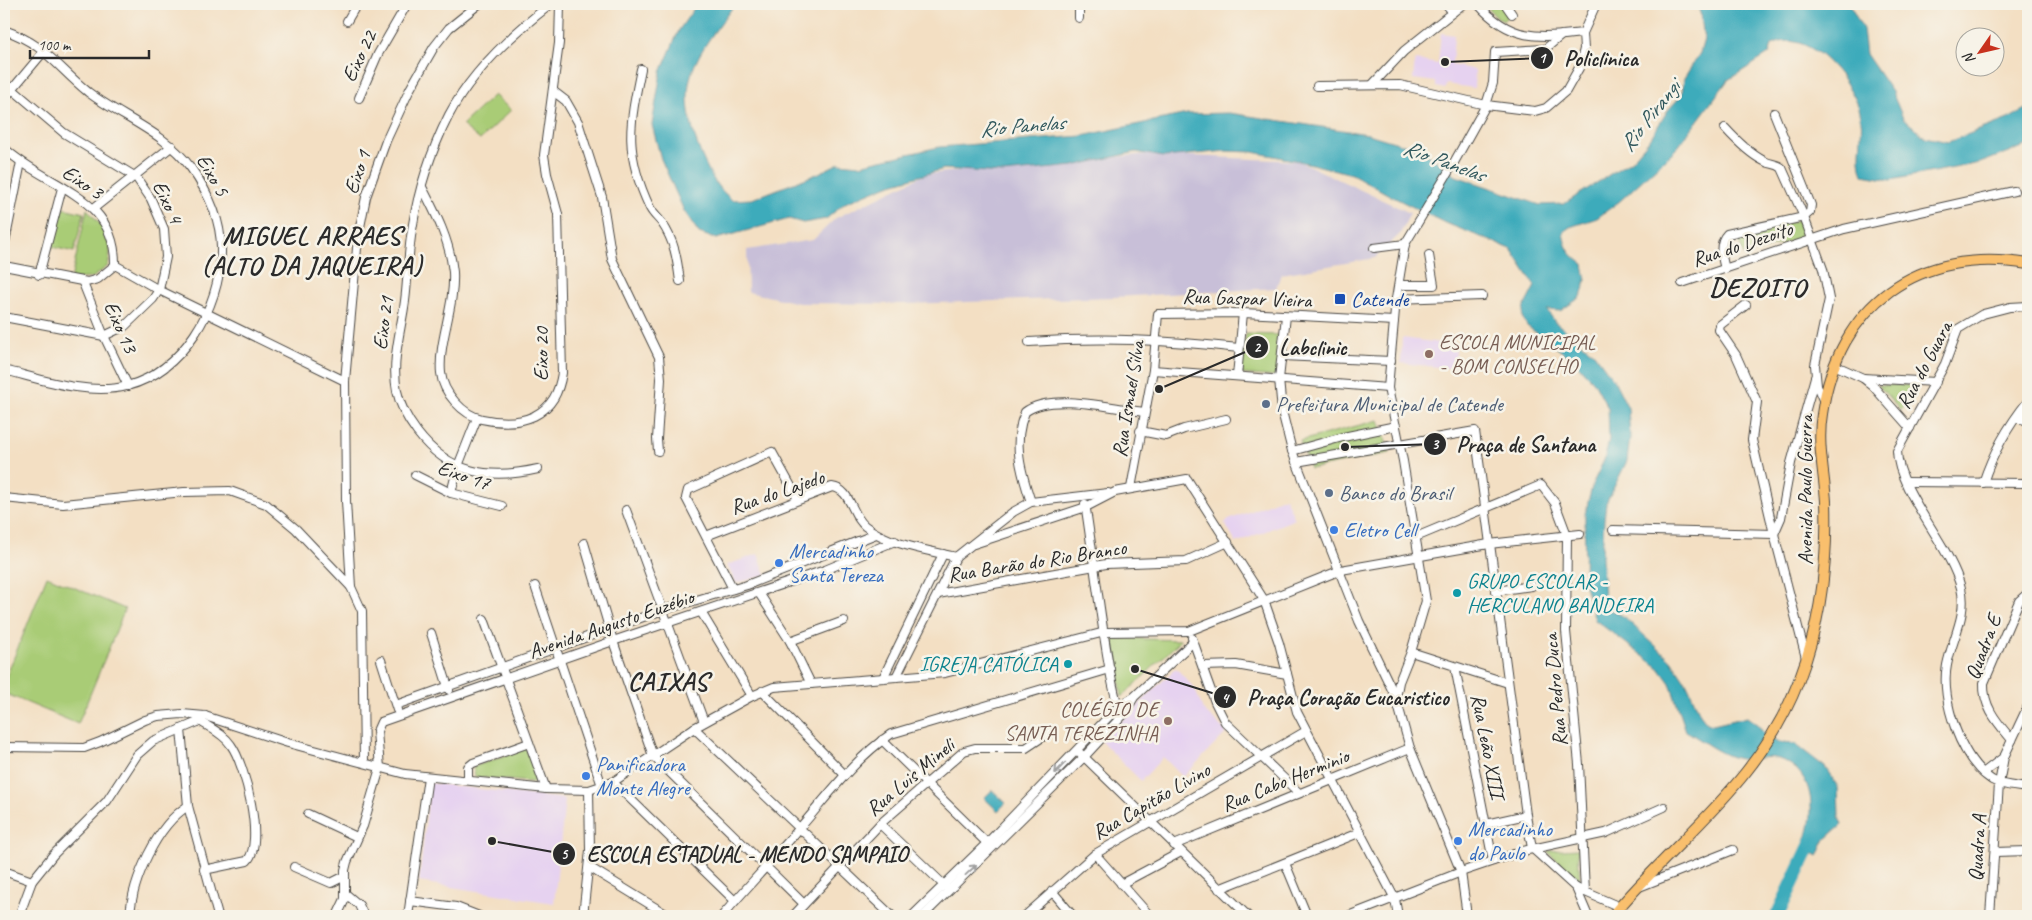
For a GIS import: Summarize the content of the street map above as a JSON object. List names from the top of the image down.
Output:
{
  "streets": {
    "main road": ["Avenida Paulo Guerra"],
    "street": [
      "Eixo 22",
      "Eixo 1",
      "Eixo 5",
      "Eixo 3",
      "Eixo 4",
      "Rua do Dezoito",
      "Rua Gaspar Vieira",
      "Eixo 21",
      "Eixo 13",
      "Eixo 20",
      "Rua do Guara",
      "Rua Ismael Silva",
      "Eixo 17",
      "Rua do Lajedo",
      "Rua Barão do Rio Branco",
      "Avenida Augusto Euzébio",
      "Quadra E",
      "Rua Pedro Duca",
      "Rua Leão XIII",
      "Rua Luis Mineli",
      "Rua Cabo Herminio",
      "Rua Capitão Livino",
      "Quadra A"
    ]
  },
  "crossings": [
    ["Eixo 5", "Eixo 13"],
    ["Eixo 4", "Eixo 13"],
    ["Rua Gaspar Vieira", "Rua Ismael Silva"],
    ["Eixo 21", "Eixo 20"],
    ["Rua do Guara", "Quadra A"],
    ["Rua do Lajedo", "Rua Barão do Rio Branco"],
    ["Rua do Lajedo", "Avenida Augusto Euzébio"]
  ],
  "districts": ["MIGUEL ARRAES (ALTO DA JAQUEIRA)", "DEZOITO", "CAIXAS"],
  "water": ["Rio Pirangi", "Rio Panelas"],
  "places": {
    "other": [
      "Policlinica",
      "ESCOLA MUNICIPAL - BOM CONSELHO",
      "Labclinic",
      "Prefeitura Municipal de Catende",
      "Praça de Santana",
      "Banco do Brasil",
      "Eletro Cell",
      "Mercadinho Santa Tereza",
      "GRUPO ESCOLAR - HERCULANO BANDEIRA",
      "IGREJA CATÓLICA",
      "Praça Coração Eucaristico",
      "COLÉGIO DE SANTA TEREZINHA",
      "Panificadora Monte Alegre",
      "ESCOLA ESTADUAL - MENDO SAMPAIO",
      "Mercadinho do Paulo"
    ],
    "transit": ["Catende"]
  },
  "scale_bar": "100 m",
  "north": "bottom left"
}
